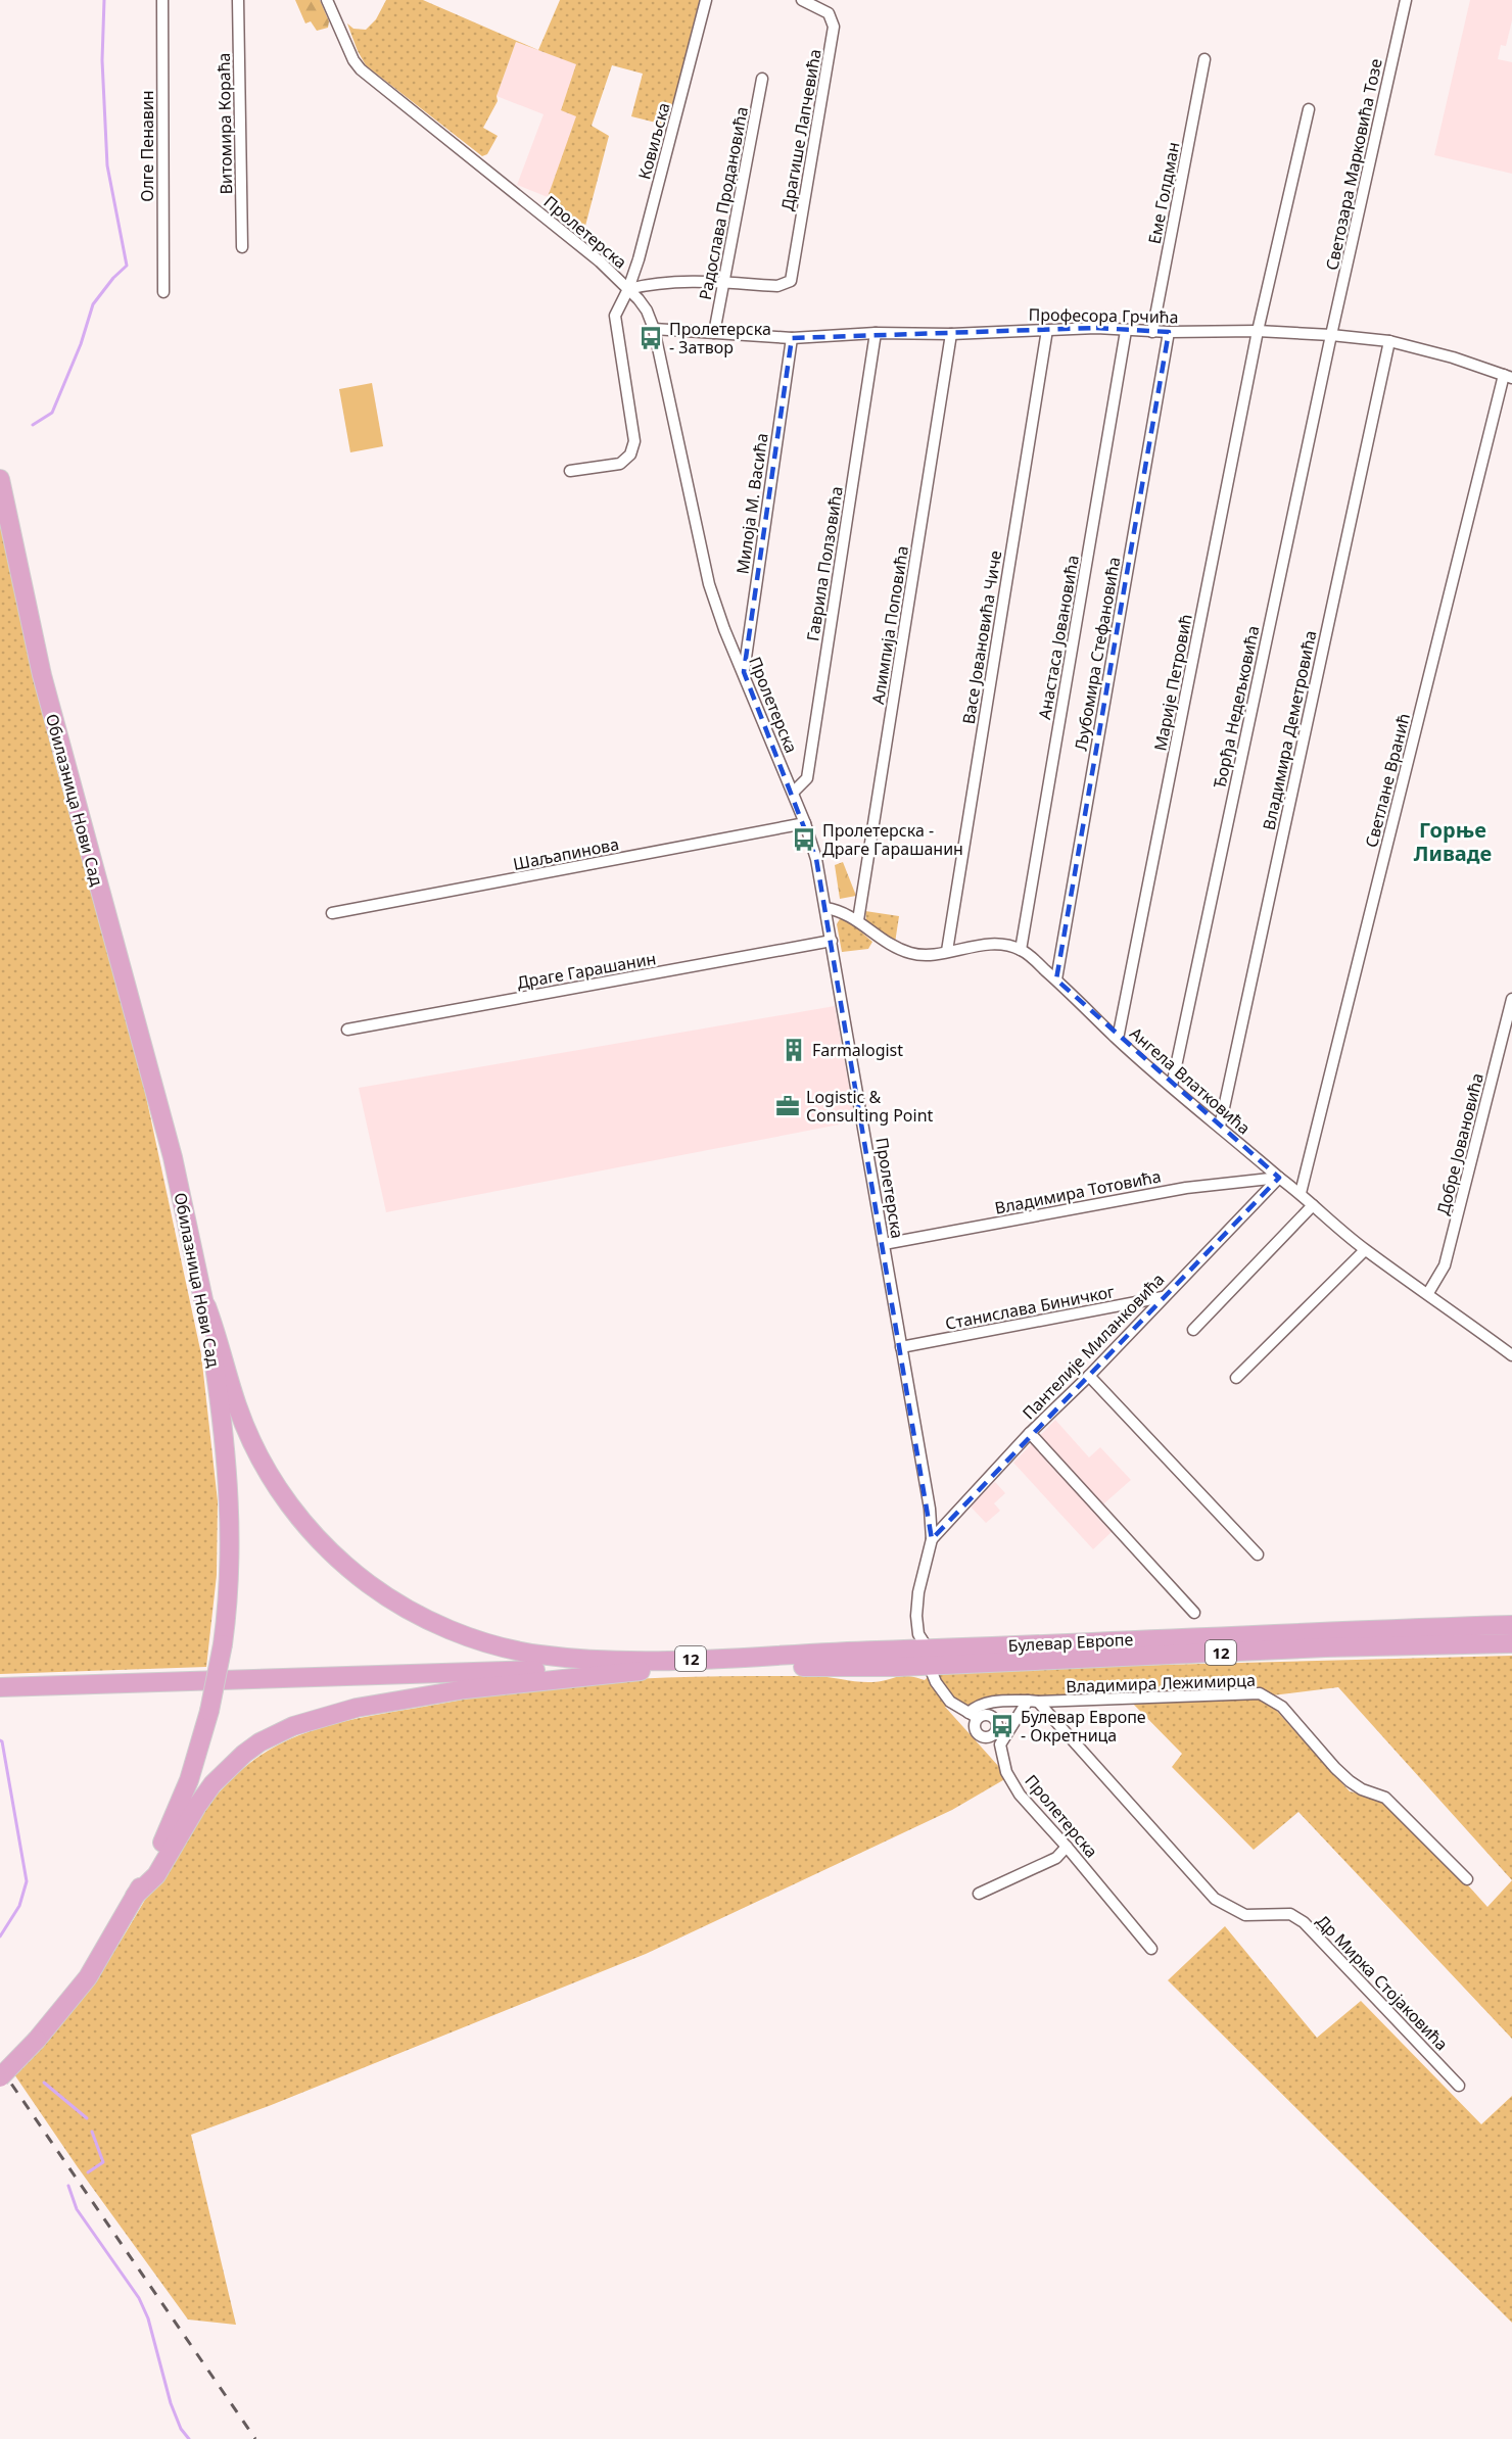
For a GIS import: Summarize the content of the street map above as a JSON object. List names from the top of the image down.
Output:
{
  "streets": {
    "main road": ["Обилазница Нови Сад", "Булевар Европе", "12"],
    "street": [
      "Витомира Кораћа",
      "Драгише Лапчевића",
      "Ковиљска",
      "Олге Пенавин",
      "Светозара Марковића Тозе",
      "Еме Голдман",
      "Радослава Продановића",
      "Пролетерска",
      "Професора Грчића",
      "Милоја М. Васића",
      "Гаврила Ползовића",
      "Алимпија Поповића",
      "Васе Јовановића Чиче",
      "Анастаса Јовановића",
      "Љубомира Стефановића",
      "Марије Петровић",
      "Ђорђа Недељковића",
      "Владимира Деметровића",
      "Светлане Вранић",
      "Шаљапинова",
      "Драге Гарашанин",
      "Ангела Влатковића",
      "Добре Јовановића",
      "Владимира Тотовића",
      "Станислава Биничког",
      "Пантелије Миланковића",
      "Владимира Лежимирца",
      "Др Мирка Стојаковића"
    ]
  },
  "crossings": [
    ["Драгише Лапчевића", "Радослава Продановића"],
    ["Ковиљска", "Пролетерска"],
    ["Светозара Марковића Тозе", "Професора Грчића"],
    ["Светозара Марковића Тозе", "Ђорђа Недељковића"],
    ["Еме Голдман", "Професора Грчића"],
    ["Радослава Продановића", "Професора Грчића"],
    ["Пролетерска", "Професора Грчића"],
    ["Пролетерска", "Милоја М. Васића"],
    ["Пролетерска", "Гаврила Ползовића"],
    ["Пролетерска", "Шаљапинова"],
    ["Пролетерска", "Драге Гарашанин"],
    ["Пролетерска", "Ангела Влатковића"],
    ["Пролетерска", "Владимира Тотовића"],
    ["Пролетерска", "Станислава Биничког"],
    ["Пролетерска", "Пантелије Миланковића"],
    ["Пролетерска", "Булевар Европе"],
    ["Пролетерска", "Владимира Лежимирца"],
    ["Професора Грчића", "Милоја М. Васића"],
    ["Професора Грчића", "Гаврила Ползовића"],
    ["Професора Грчића", "Алимпија Поповића"],
    ["Професора Грчића", "Васе Јовановића Чиче"],
    ["Професора Грчића", "Анастаса Јовановића"],
    ["Професора Грчића", "Љубомира Стефановића"],
    ["Професора Грчића", "Марије Петровић"],
    ["Професора Грчића", "Ђорђа Недељковића"],
    ["Професора Грчића", "Владимира Деметровића"],
    ["Професора Грчића", "Светлане Вранић"],
    ["Алимпија Поповића", "Ангела Влатковића"],
    ["Васе Јовановића Чиче", "Ангела Влатковића"],
    ["Анастаса Јовановића", "Ангела Влатковића"],
    ["Љубомира Стефановића", "Ангела Влатковића"],
    ["Марије Петровић", "Ангела Влатковића"],
    ["Ђорђа Недељковића", "Ангела Влатковића"],
    ["Владимира Деметровића", "Ангела Влатковића"],
    ["Светлане Вранић", "Ангела Влатковића"],
    ["Ангела Влатковића", "Добре Јовановића"],
    ["Ангела Влатковића", "Владимира Тотовића"],
    ["Ангела Влатковића", "Пантелије Миланковића"],
    ["Владимира Тотовића", "Пантелије Миланковића"],
    ["Станислава Биничког", "Пантелије Миланковића"],
    ["Владимира Лежимирца", "Др Мирка Стојаковића"]
  ],
  "districts": ["Горње Ливаде"],
  "places": {
    "bus stop": ["Пролетерска - Затвор", "Пролетерска - Драге Гарашанин", "Булевар Европе - Окретница"],
    "building": ["Farmalogist"],
    "office": ["Logistic & Consulting Point"]
  }
}
